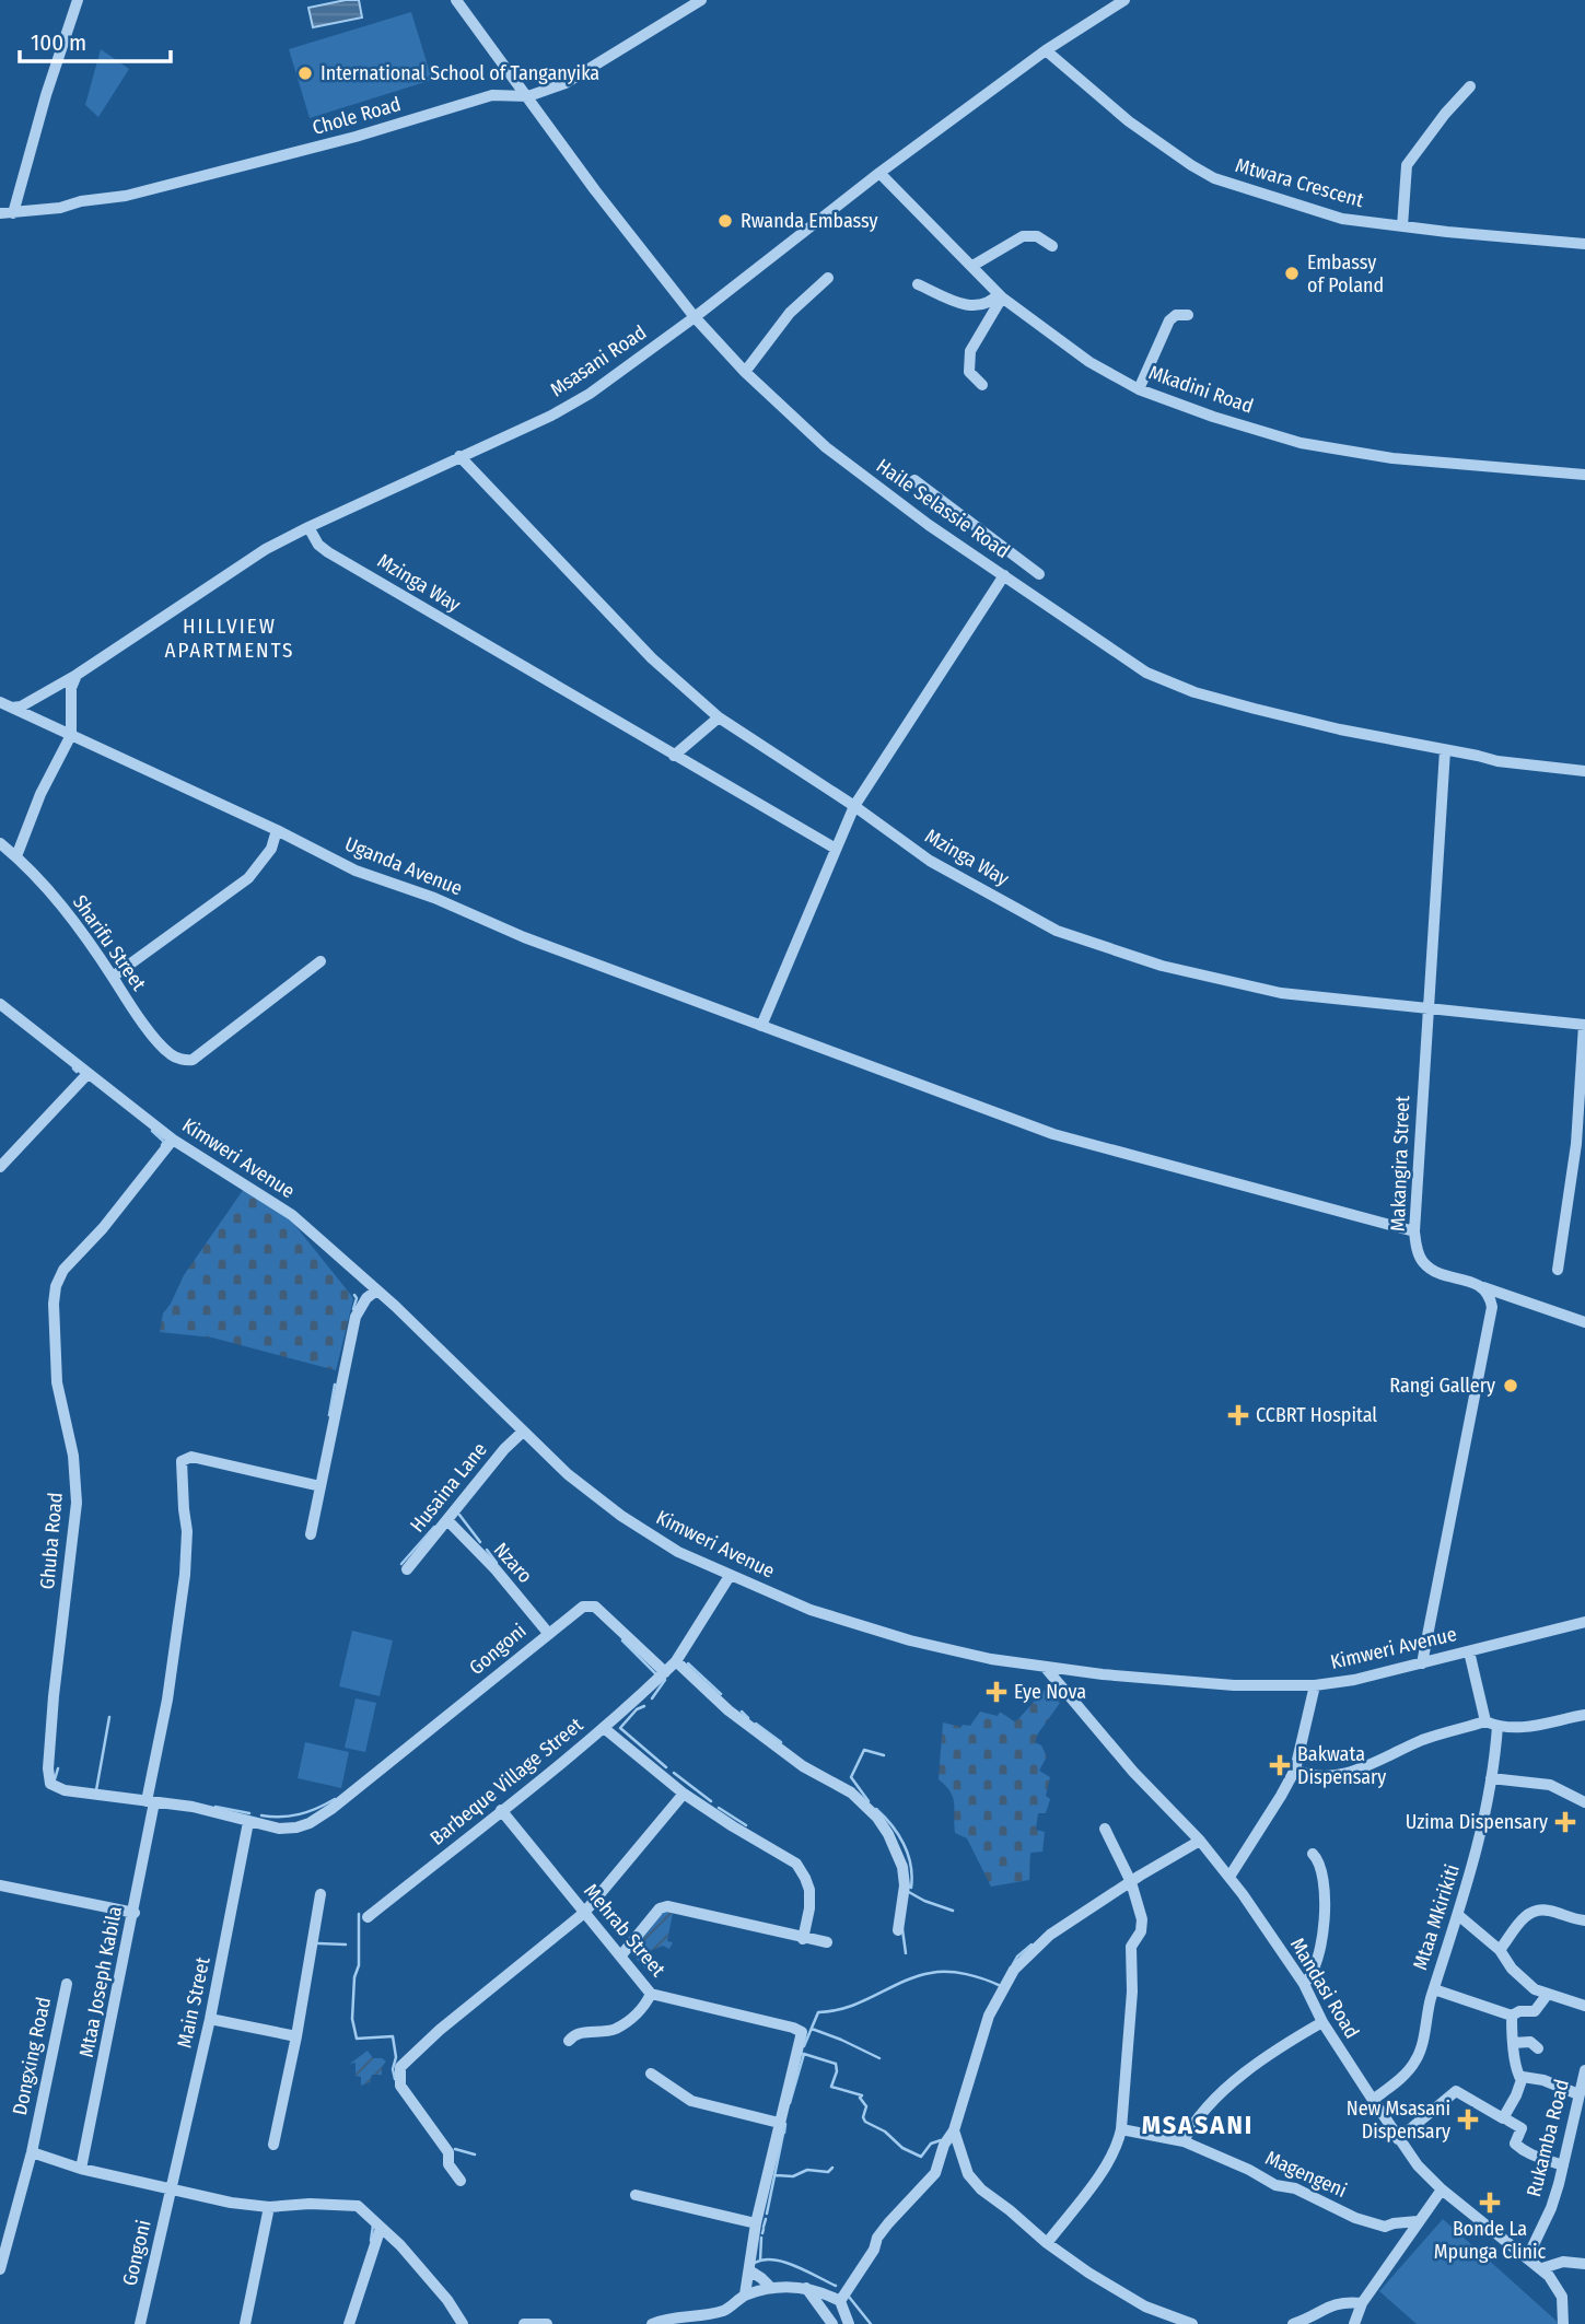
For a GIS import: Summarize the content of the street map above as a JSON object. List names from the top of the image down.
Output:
{
  "streets": {
    "street": [
      "Chole Road",
      "Mtwara Crescent",
      "Msasani Road",
      "Mkadini Road",
      "Haile Selassie Road",
      "Mzinga Way",
      "Uganda Avenue",
      "Sharifu Street",
      "Kimweri Avenue",
      "Makangira Street",
      "Husaina Lane",
      "Ghuba Road",
      "Nzaro",
      "Gongoni",
      "Barbeque Village Street",
      "Mtaa Mkirikiti",
      "Mehrab Street",
      "Mtaa Joseph Kabila",
      "Mandasi Road",
      "Main Street",
      "Dongxing Road",
      "Rukamba Road",
      "Magengeni"
    ]
  },
  "crossings": [
    ["Chole Road", "Haile Selassie Road"],
    ["Mtwara Crescent", "Msasani Road"],
    ["Msasani Road", "Mkadini Road"],
    ["Msasani Road", "Haile Selassie Road"],
    ["Msasani Road", "Mzinga Way"],
    ["Msasani Road", "Uganda Avenue"],
    ["Haile Selassie Road", "Makangira Street"],
    ["Mzinga Way", "Makangira Street"],
    ["Uganda Avenue", "Makangira Street"],
    ["Kimweri Avenue", "Husaina Lane"],
    ["Kimweri Avenue", "Ghuba Road"],
    ["Kimweri Avenue", "Mandasi Road"],
    ["Husaina Lane", "Nzaro"],
    ["Ghuba Road", "Gongoni"],
    ["Ghuba Road", "Mtaa Joseph Kabila"],
    ["Ghuba Road", "Main Street"],
    ["Nzaro", "Gongoni"],
    ["Gongoni", "Barbeque Village Street"],
    ["Gongoni", "Main Street"],
    ["Barbeque Village Street", "Mehrab Street"],
    ["Mtaa Mkirikiti", "Mandasi Road"],
    ["Mandasi Road", "Rukamba Road"]
  ],
  "districts": ["HILLVIEW APARTMENTS", "MSASANI"],
  "places": {
    "other": [
      "International School of Tanganyika",
      "Rwanda Embassy",
      "Embassy of Poland",
      "Rangi Gallery"
    ],
    "health": [
      "CCBRT Hospital",
      "Eye Nova",
      "Bakwata Dispensary",
      "Uzima Dispensary",
      "New Msasani Dispensary",
      "Bonde La Mpunga Clinic"
    ]
  },
  "scale_bar": "100 m"
}
